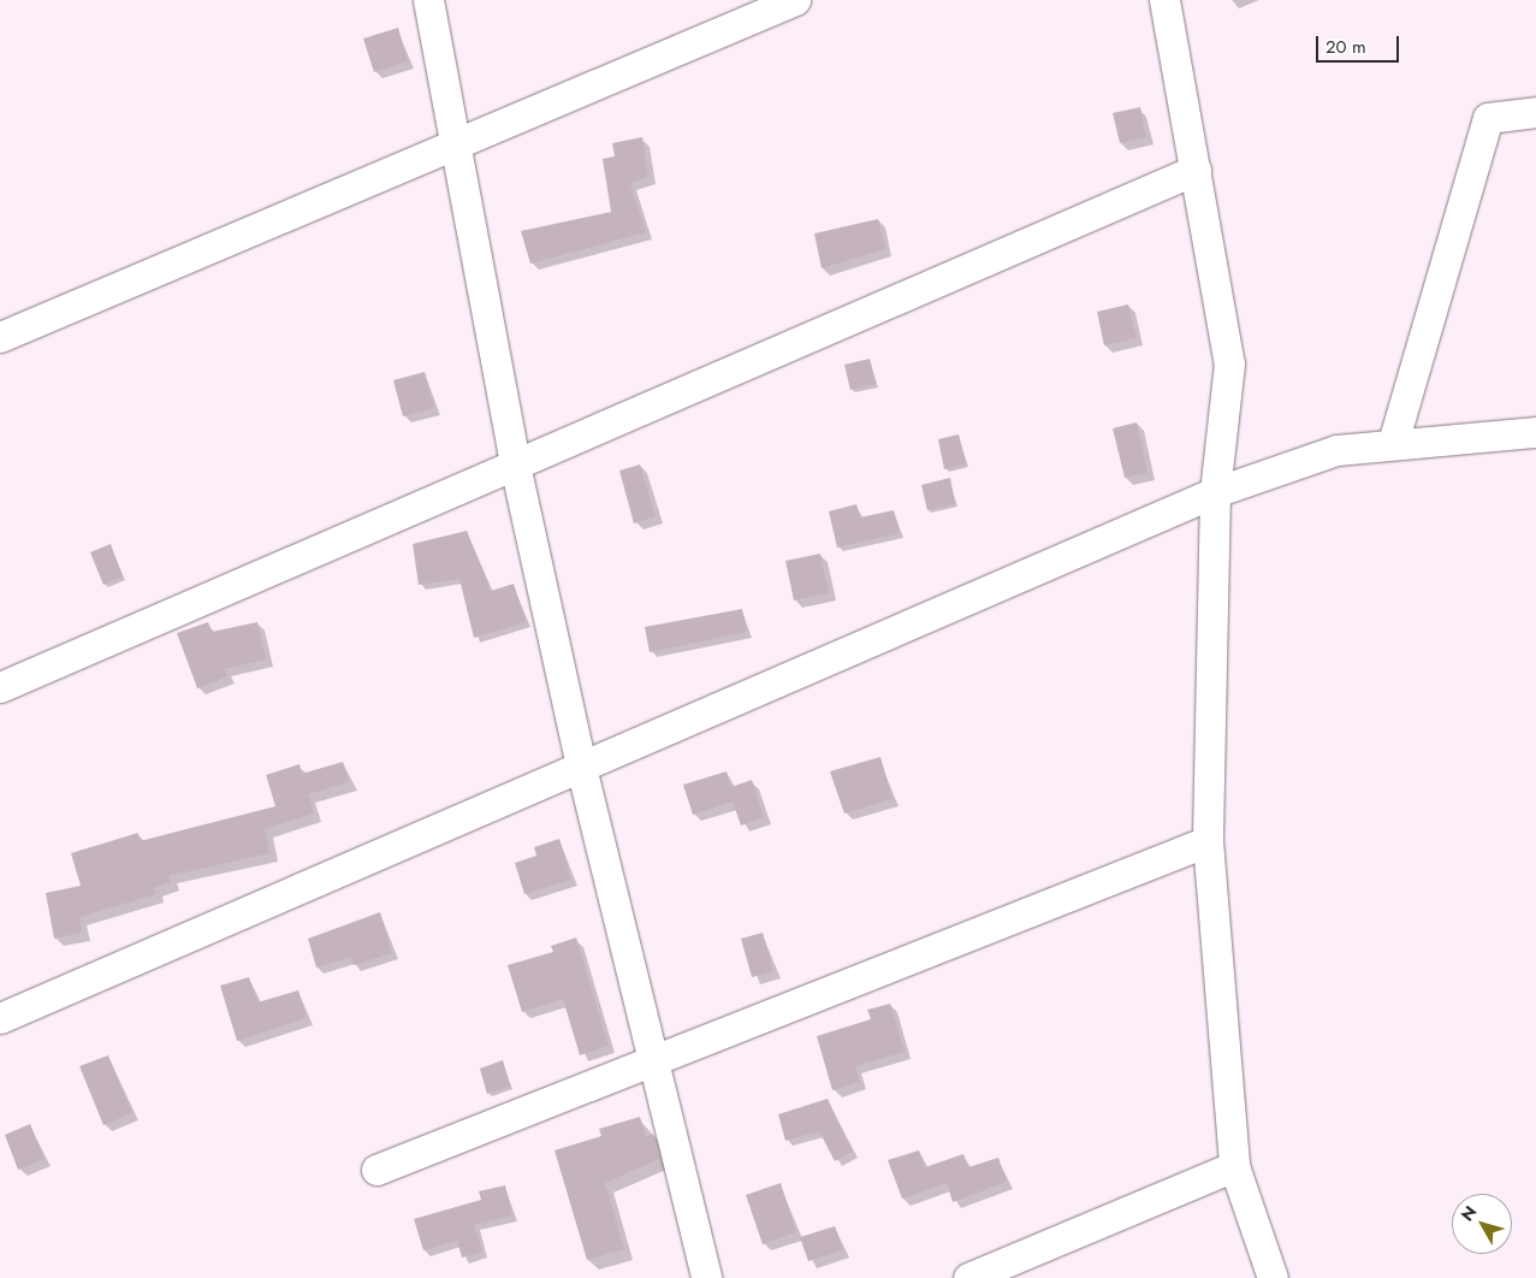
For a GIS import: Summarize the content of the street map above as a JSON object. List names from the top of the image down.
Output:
{
  "scale_bar": "20 m",
  "north": "top left"
}
